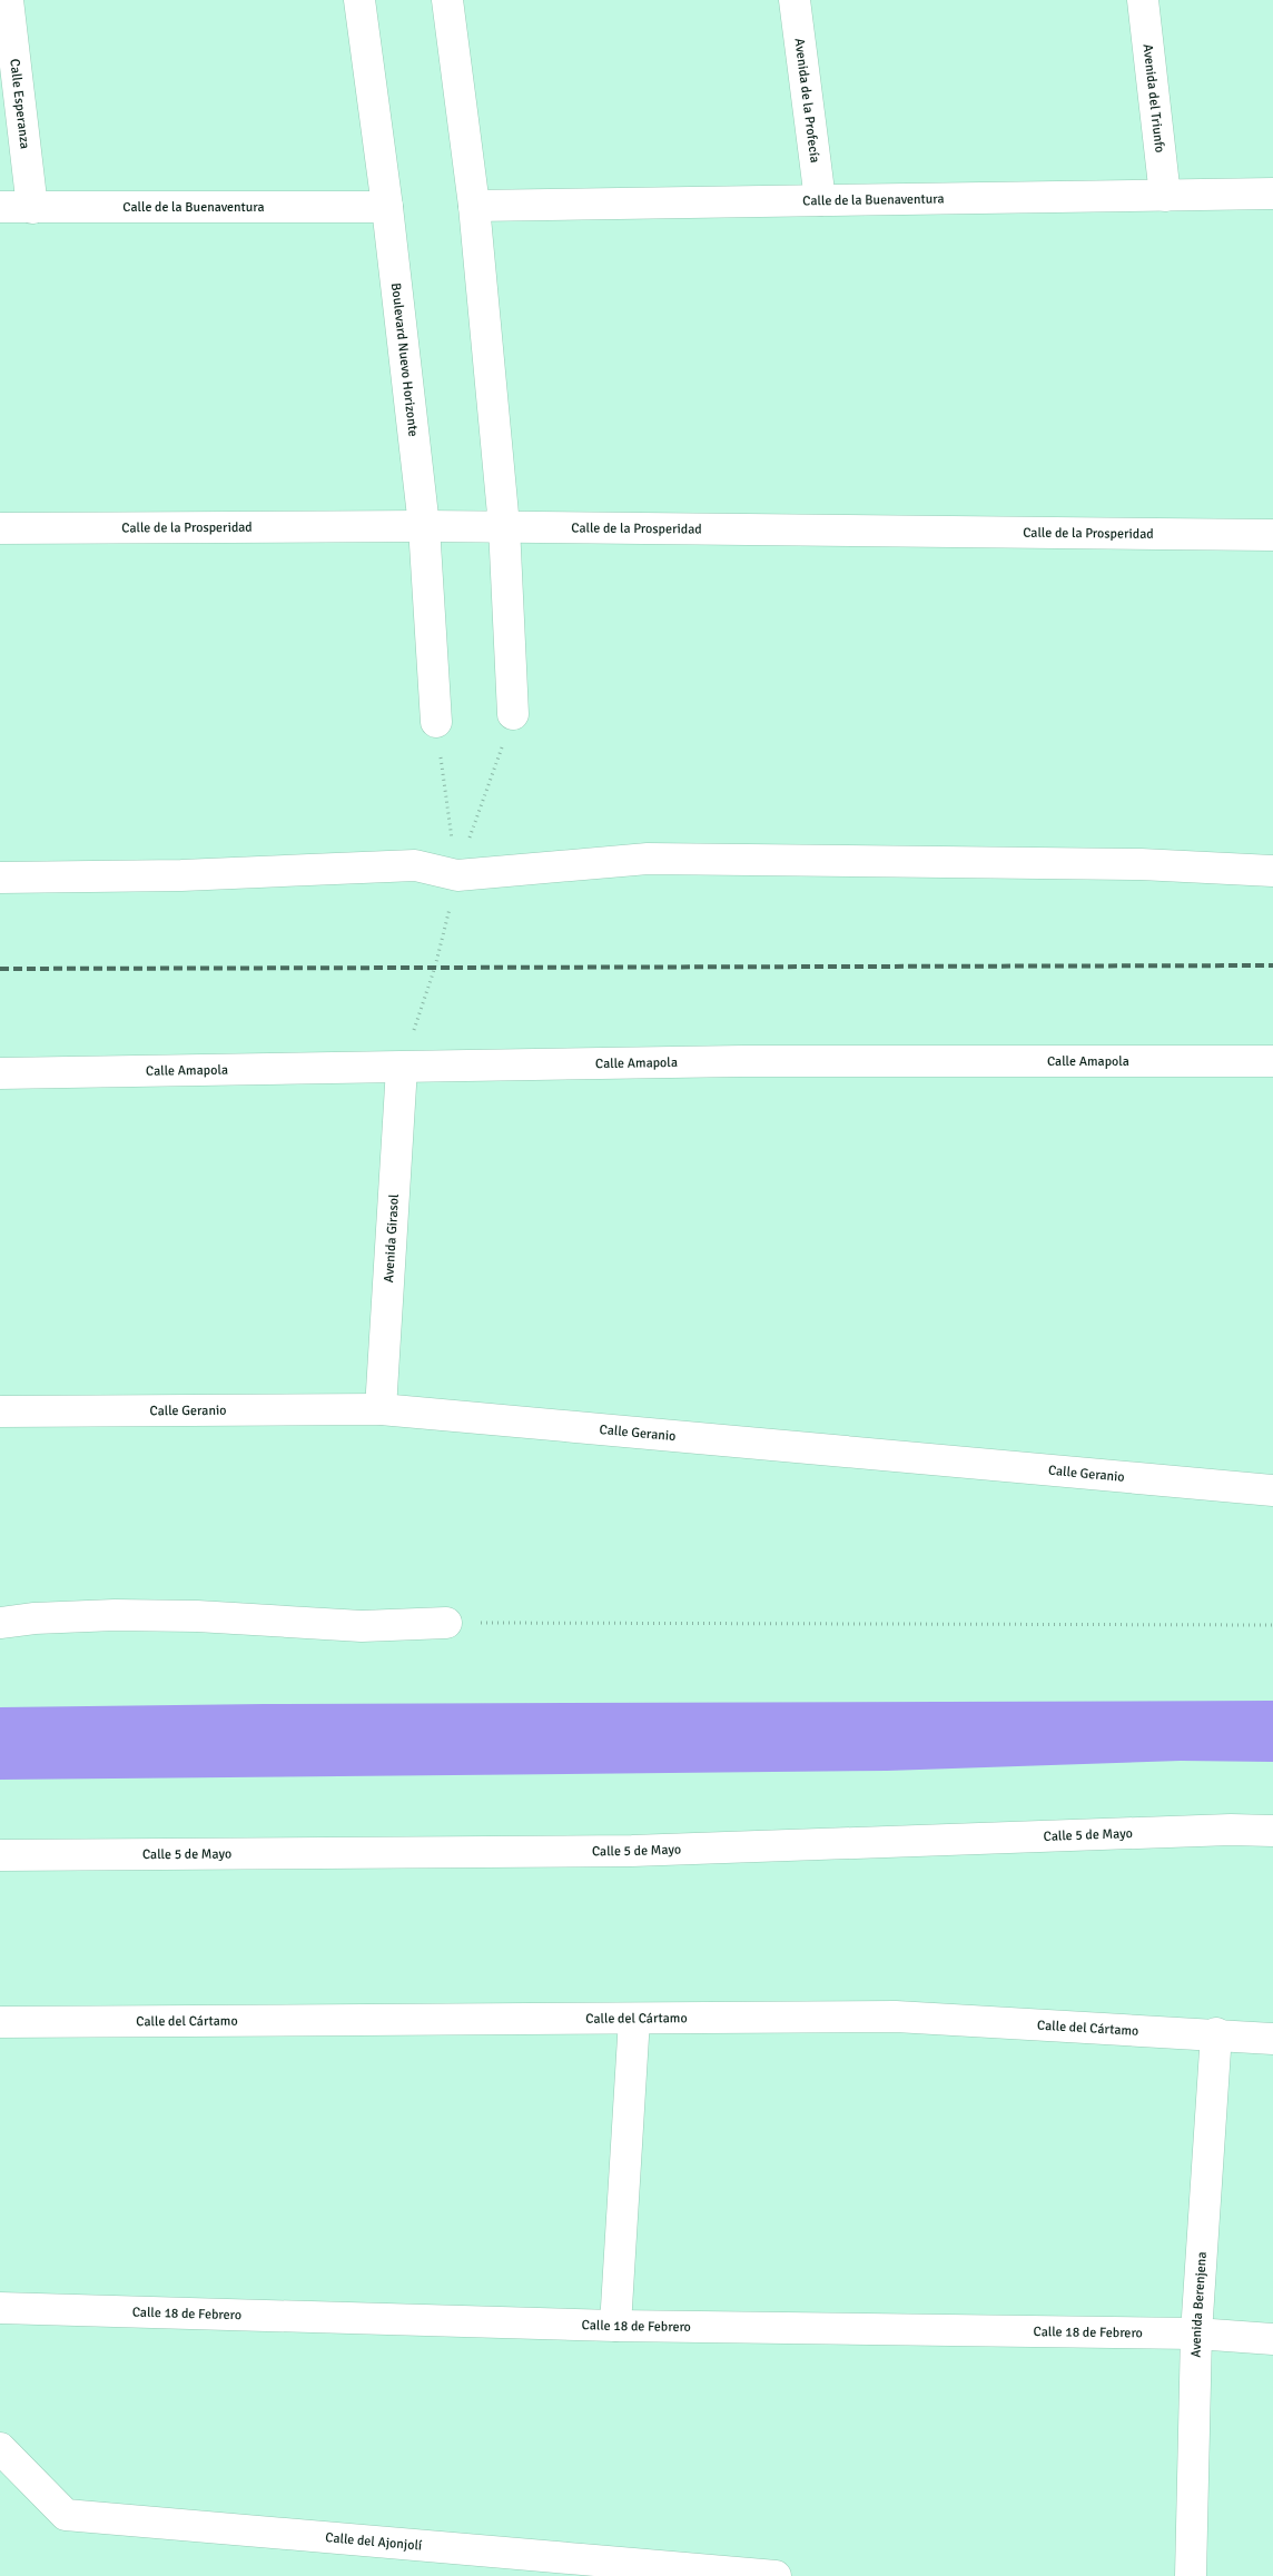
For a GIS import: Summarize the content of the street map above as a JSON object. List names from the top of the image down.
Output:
{
  "streets": {
    "street": [
      "Avenida del Triunfo",
      "Avenida de la Profecía",
      "Calle Esperanza",
      "Calle de la Buenaventura",
      "Boulevard Nuevo Horizonte",
      "Calle de la Prosperidad",
      "Calle Amapola",
      "Avenida Girasol",
      "Calle Geranio",
      "Calle 5 de Mayo",
      "Calle del Cártamo",
      "Avenida Berenjena",
      "Calle 18 de Febrero",
      "Calle del Ajonjolí"
    ]
  },
  "crossings": [
    ["Avenida del Triunfo", "Calle de la Buenaventura"],
    ["Avenida de la Profecía", "Calle de la Buenaventura"],
    ["Calle Esperanza", "Calle de la Buenaventura"],
    ["Calle de la Buenaventura", "Boulevard Nuevo Horizonte"],
    ["Boulevard Nuevo Horizonte", "Calle de la Prosperidad"],
    ["Calle Amapola", "Avenida Girasol"],
    ["Avenida Girasol", "Calle Geranio"],
    ["Calle del Cártamo", "Avenida Berenjena"],
    ["Avenida Berenjena", "Calle 18 de Febrero"]
  ]
}
